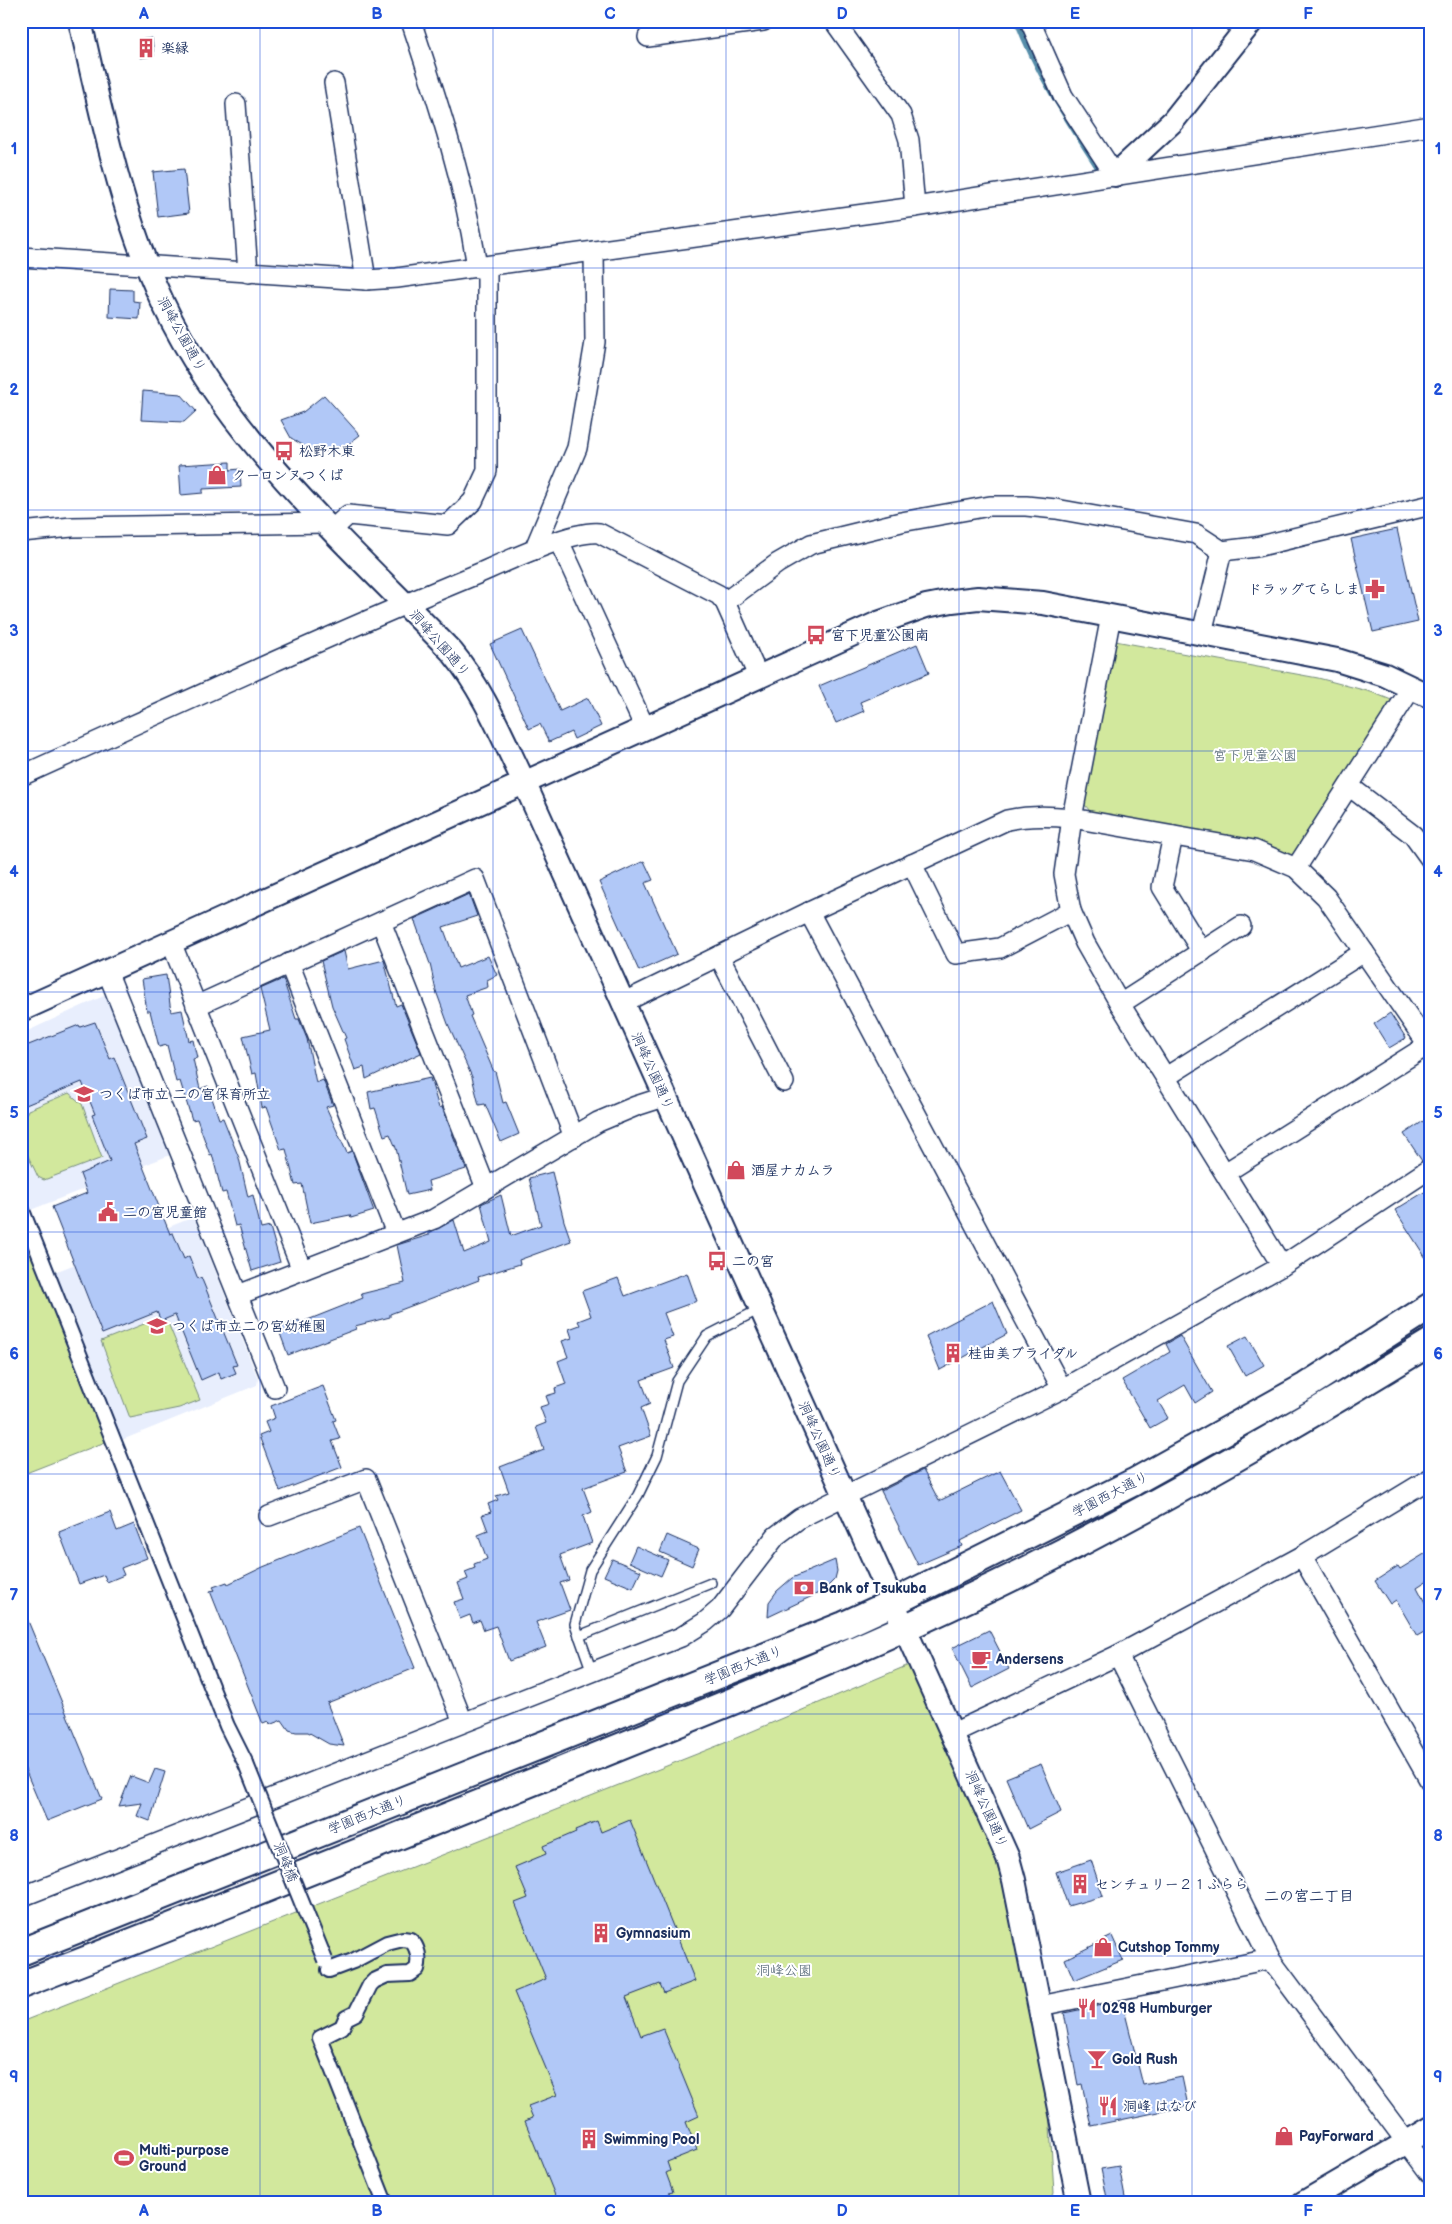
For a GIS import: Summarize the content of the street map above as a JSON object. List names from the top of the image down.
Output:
{
  "streets": {
    "main road": ["学園西大通り"],
    "street": ["洞峰公園通り", "洞峰橋"]
  },
  "crossings": [
    ["洞峰公園通り", "学園西大通り"]
  ],
  "districts": ["二の宮二丁目"],
  "parks": ["宮下児童公園", "洞峰公園"],
  "places": {
    "building": [
      "楽縁",
      "桂由美ブライダル",
      "センチュリー２１ふらら",
      "Gymnasium",
      "Swimming Pool"
    ],
    "bus stop": ["松野木東", "宮下児童公園南", "二の宮"],
    "shop": [
      "クーロンヌつくば",
      "酒屋ナカムラ",
      "Cutshop Tommy",
      "PayForward"
    ],
    "pharmacy": ["ドラッグてらしま"],
    "school or university": ["つくば市立 二の宮保育所立", "つくば市立二の宮幼稚園"],
    "public building": ["二の宮児童館"],
    "bank": ["Bank of Tsukuba"],
    "cafe": ["Andersens"],
    "restaurant": ["0298 Humburger", "洞峰 はなび"],
    "bar": ["Gold Rush"],
    "sports": ["Multi-purpose Ground"]
  },
  "grid": {
    "columns": [
      "A",
      "B",
      "C",
      "D",
      "E",
      "F"
    ],
    "rows": [
      "1",
      "2",
      "3",
      "4",
      "5",
      "6",
      "7",
      "8",
      "9"
    ]
  }
}
